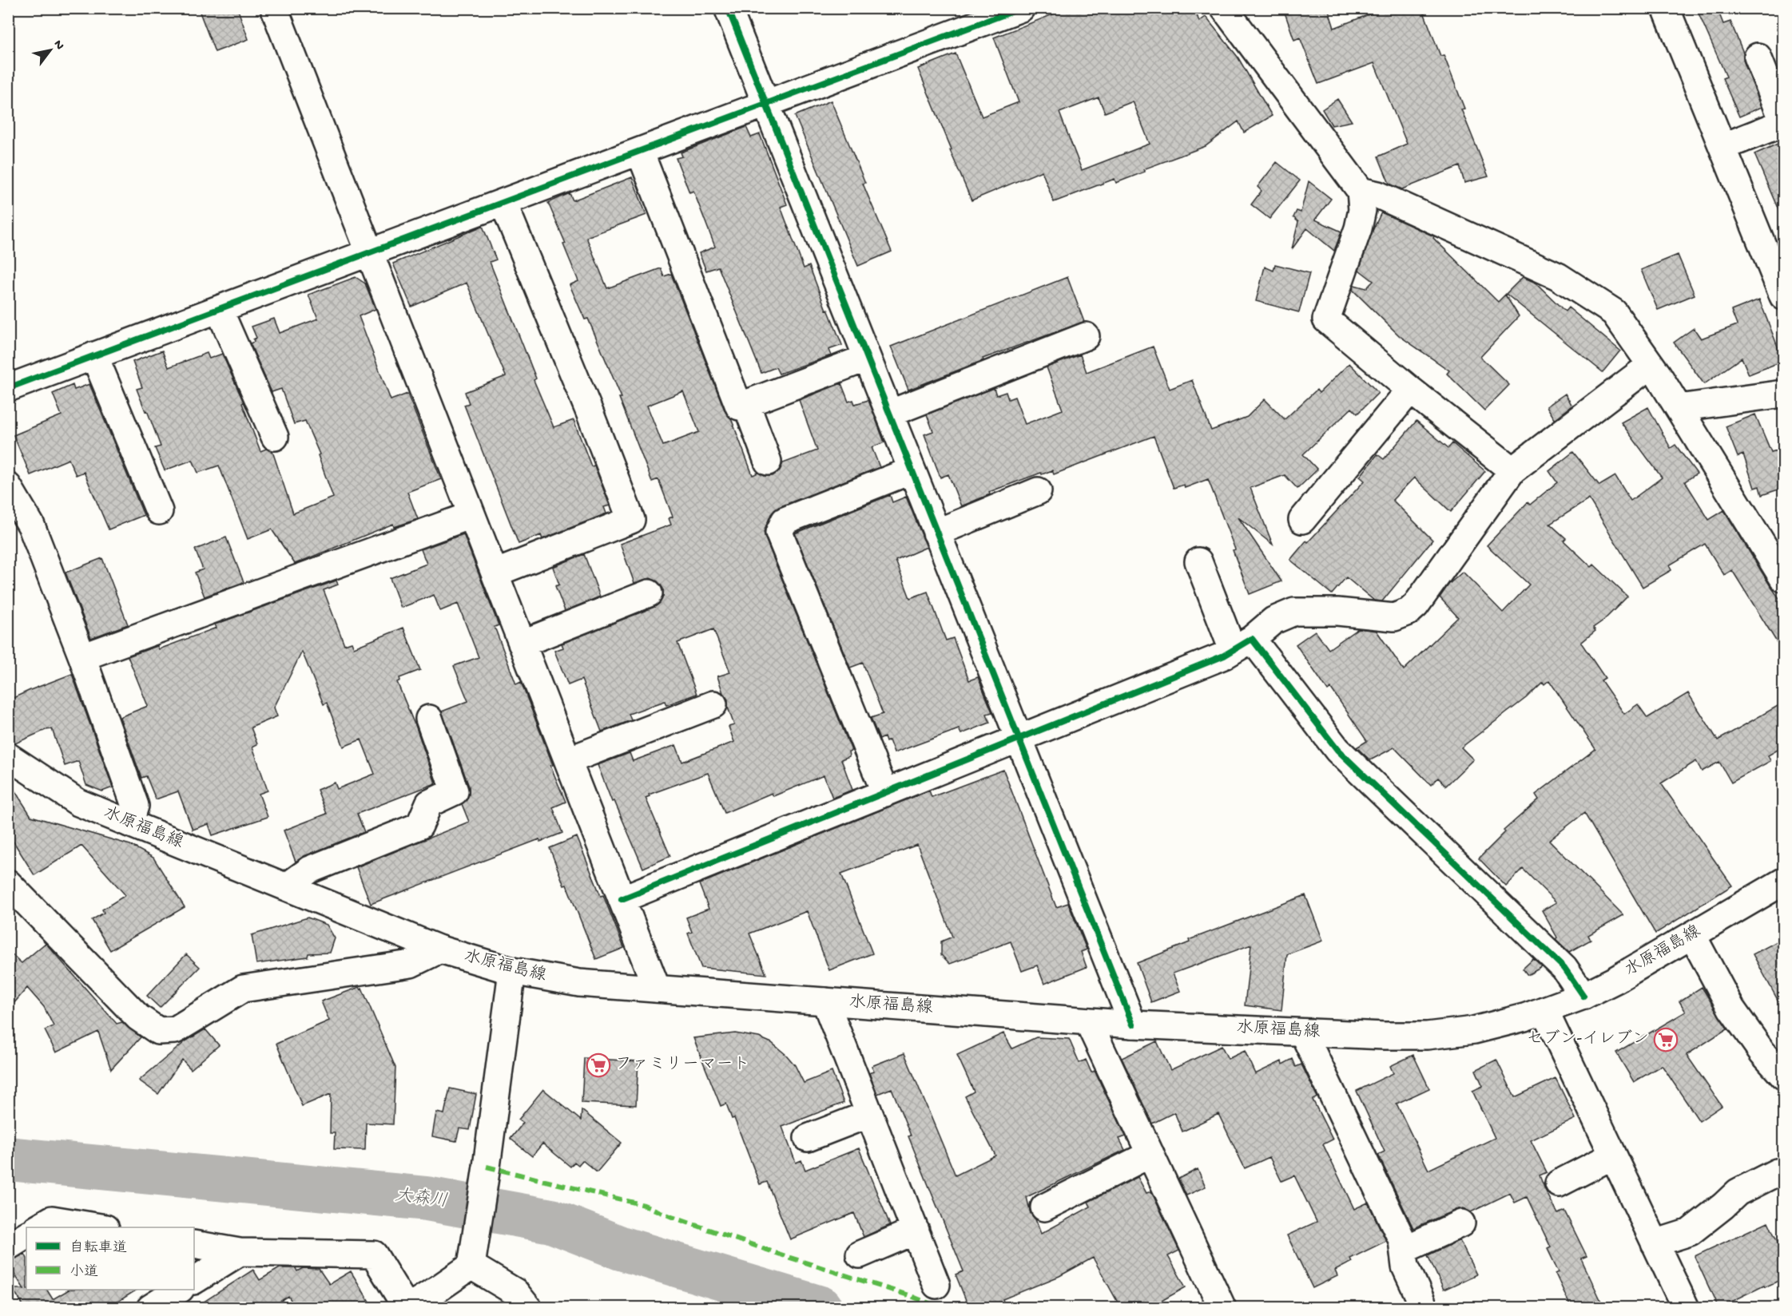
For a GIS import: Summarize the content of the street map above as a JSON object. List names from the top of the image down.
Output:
{
  "streets": {
    "street": ["水原福島線"]
  },
  "water": ["大森川"],
  "places": {
    "supermarket": ["セブン-イレブン", "ファミリーマート"]
  },
  "legend": ["自転車道", "小道"],
  "north": "top right"
}
